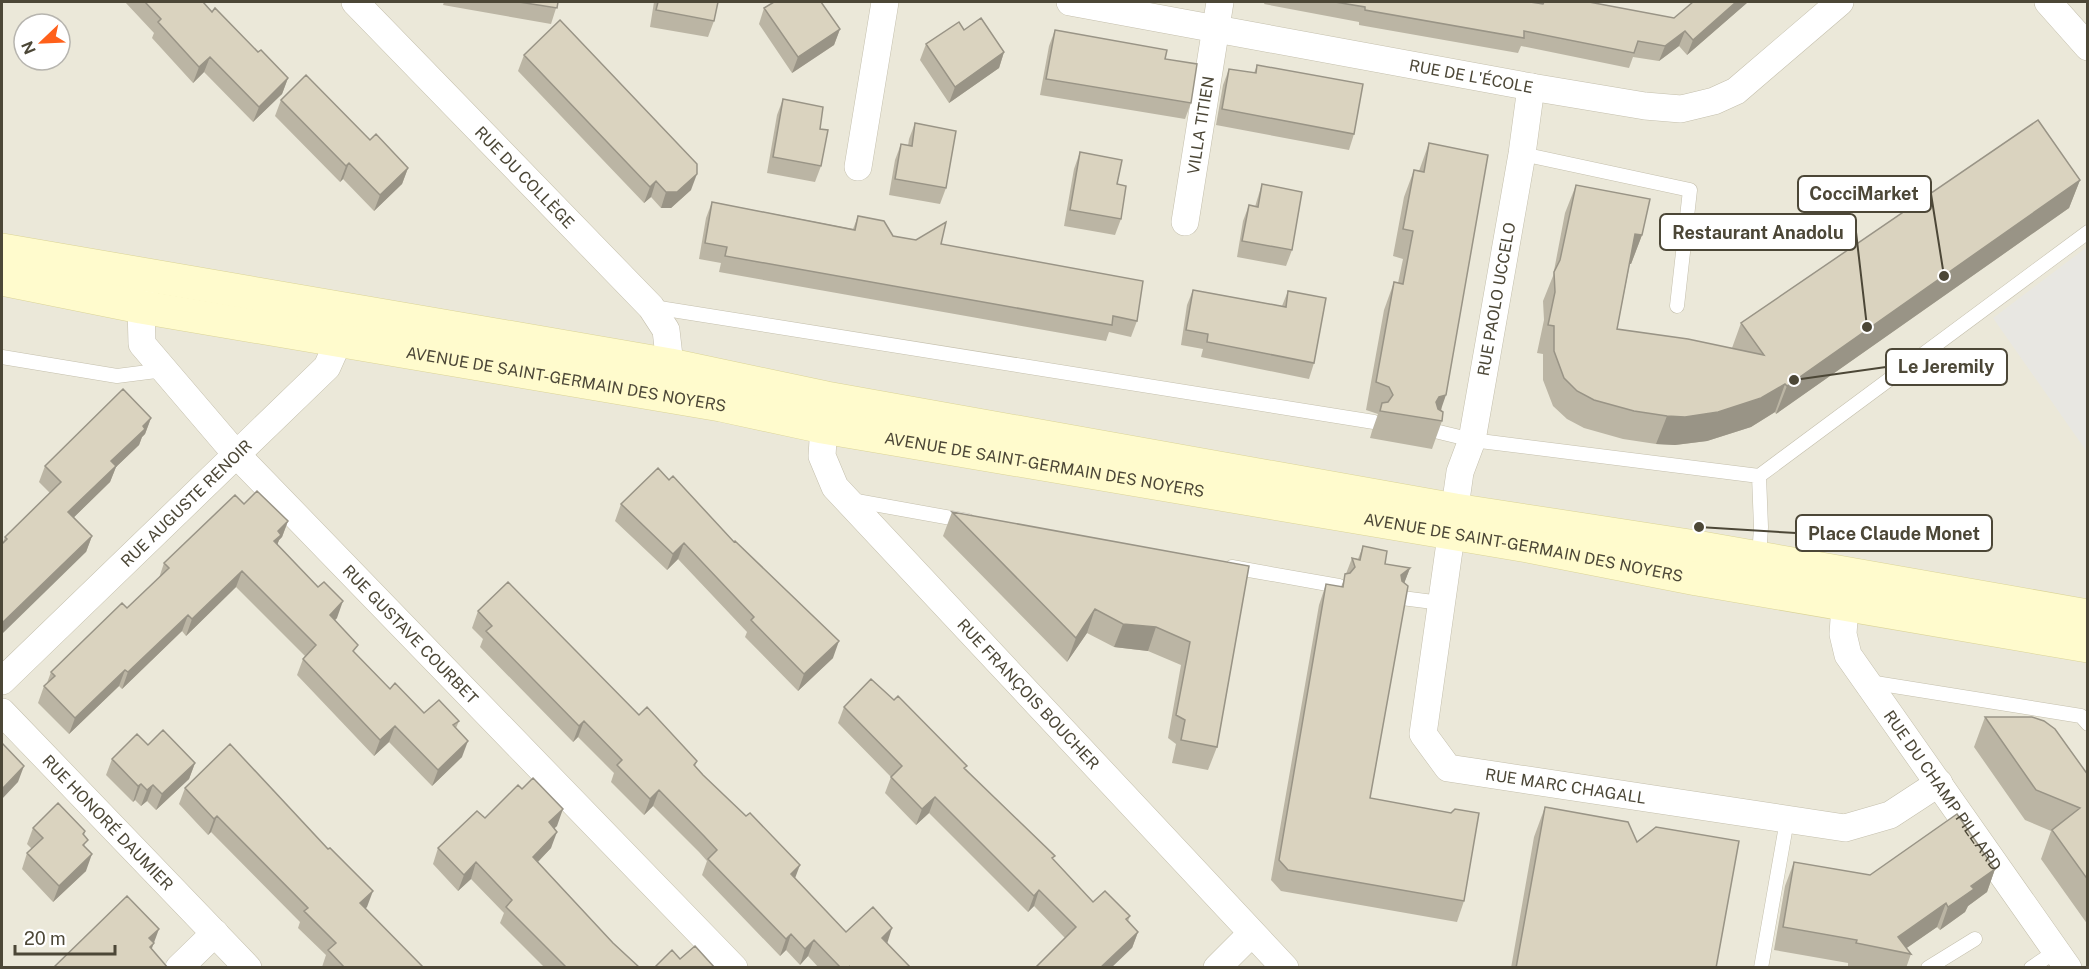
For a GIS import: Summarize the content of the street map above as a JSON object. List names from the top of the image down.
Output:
{
  "streets": {
    "main road": ["AVENUE DE SAINT-GERMAIN DES NOYERS"],
    "street": [
      "RUE DE L'ÉCOLE",
      "VILLA TITIEN",
      "RUE DU COLLÈGE",
      "RUE PAOLO UCCELO",
      "RUE AUGUSTE RENOIR",
      "RUE GUSTAVE COURBET",
      "RUE FRANÇOIS BOUCHER",
      "RUE MARC CHAGALL",
      "RUE DU CHAMP PILLARD",
      "RUE HONORÉ DAUMIER"
    ]
  },
  "crossings": [
    ["RUE DE L'ÉCOLE", "VILLA TITIEN"],
    ["RUE DE L'ÉCOLE", "RUE PAOLO UCCELO"],
    ["RUE DU COLLÈGE", "AVENUE DE SAINT-GERMAIN DES NOYERS"],
    ["RUE PAOLO UCCELO", "AVENUE DE SAINT-GERMAIN DES NOYERS"],
    ["RUE PAOLO UCCELO", "RUE MARC CHAGALL"],
    ["AVENUE DE SAINT-GERMAIN DES NOYERS", "RUE AUGUSTE RENOIR"],
    ["AVENUE DE SAINT-GERMAIN DES NOYERS", "RUE GUSTAVE COURBET"],
    ["AVENUE DE SAINT-GERMAIN DES NOYERS", "RUE FRANÇOIS BOUCHER"],
    ["AVENUE DE SAINT-GERMAIN DES NOYERS", "RUE MARC CHAGALL"],
    ["AVENUE DE SAINT-GERMAIN DES NOYERS", "RUE DU CHAMP PILLARD"],
    ["RUE AUGUSTE RENOIR", "RUE GUSTAVE COURBET"],
    ["RUE MARC CHAGALL", "RUE DU CHAMP PILLARD"]
  ],
  "places": [
    "CocciMarket",
    "Restaurant Anadolu",
    "Le Jeremily",
    "Place Claude Monet"
  ],
  "scale_bar": "20 m",
  "north": "bottom left"
}
